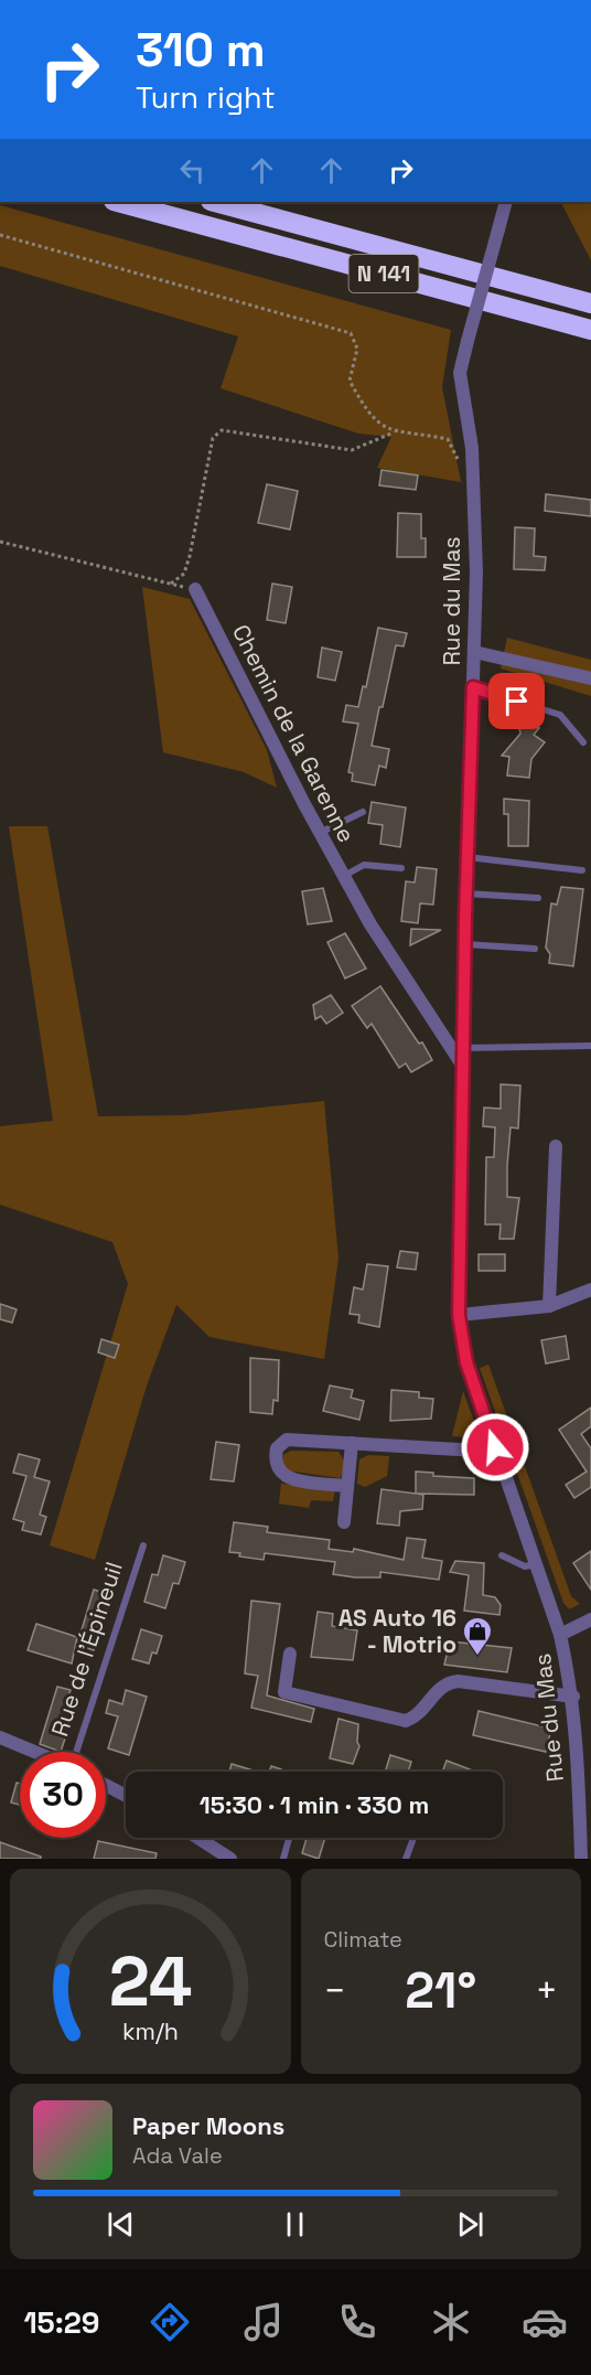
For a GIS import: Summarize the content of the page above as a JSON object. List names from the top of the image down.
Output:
{
  "streets": {
    "highway": ["N 141"],
    "street": ["Rue du Mas", "Chemin de la Garenne", "Rue de l'Épineuil"]
  },
  "crossings": [
    ["Rue du Mas", "Chemin de la Garenne"]
  ],
  "places": {
    "shop": ["AS Auto 16 - Motrio"]
  },
  "page": {
    "turn": ["310 m", "Turn right"],
    "limit": "30",
    "trip": "15:30 · 1 min · 330 m",
    "tile": "Climate",
    "heat": ["−", "21°", "+"],
    "song": ["Paper Moons", "Ada Vale"],
    "tabs": "15:29",
    "gauge": ["24", "km/h"]
  }
}
